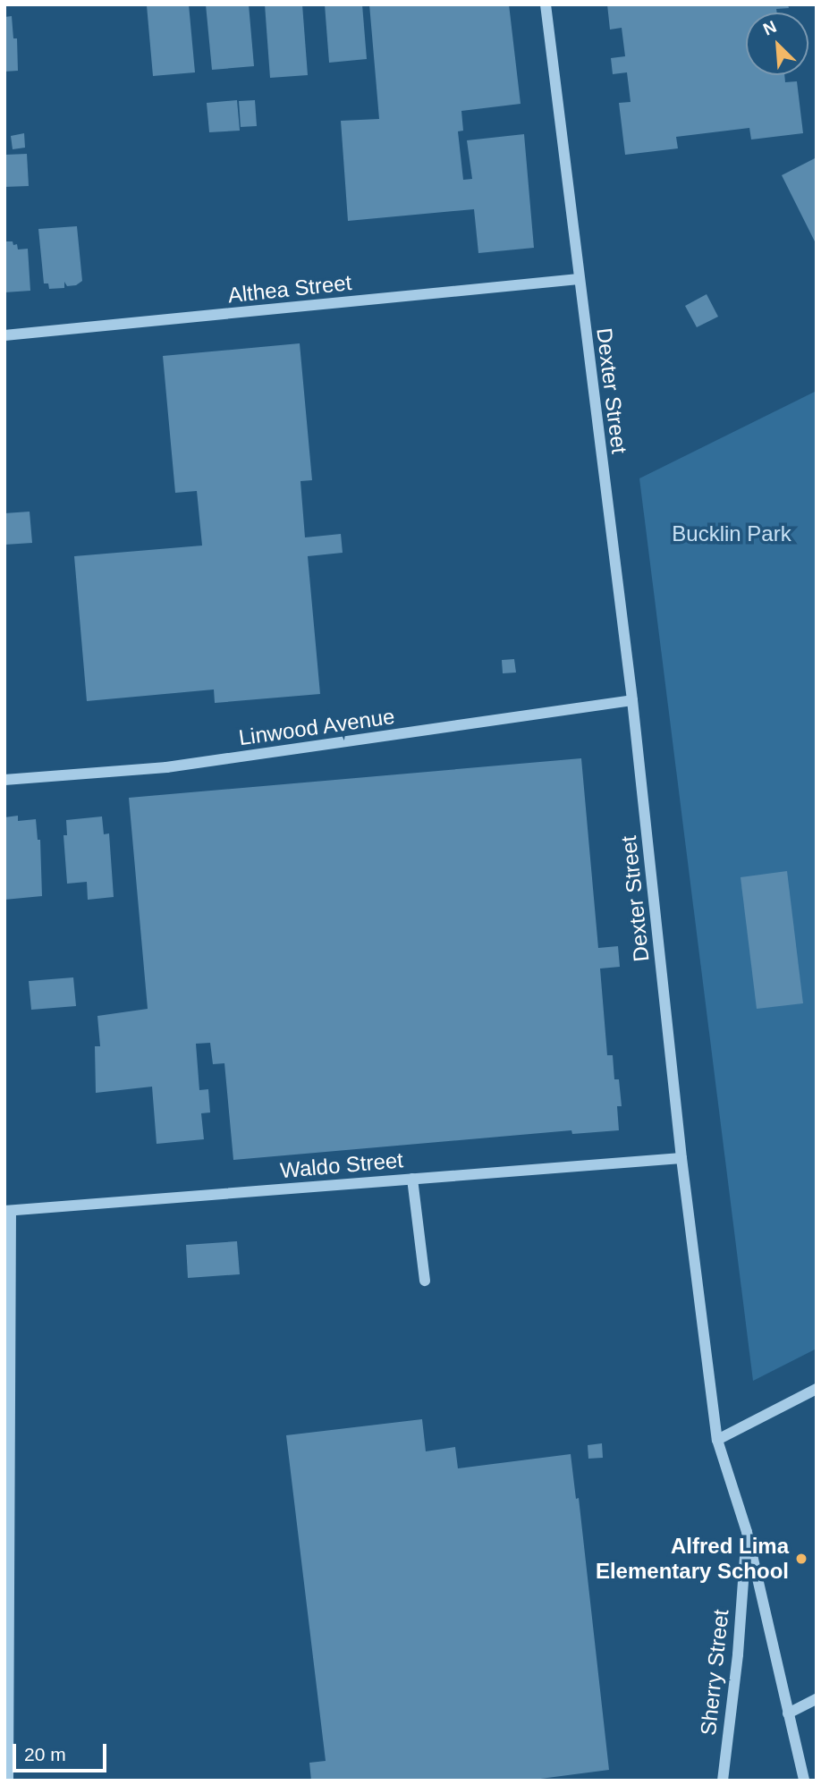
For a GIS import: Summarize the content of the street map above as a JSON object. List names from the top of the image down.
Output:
{
  "streets": {
    "street": [
      "Althea Street",
      "Dexter Street",
      "Linwood Avenue",
      "Waldo Street",
      "Sherry Street"
    ]
  },
  "crossings": [
    ["Althea Street", "Dexter Street"],
    ["Dexter Street", "Linwood Avenue"],
    ["Dexter Street", "Waldo Street"],
    ["Dexter Street", "Sherry Street"]
  ],
  "parks": ["Bucklin Park"],
  "places": ["Alfred Lima Elementary School"],
  "scale_bar": "20 m",
  "north": "top left"
}
